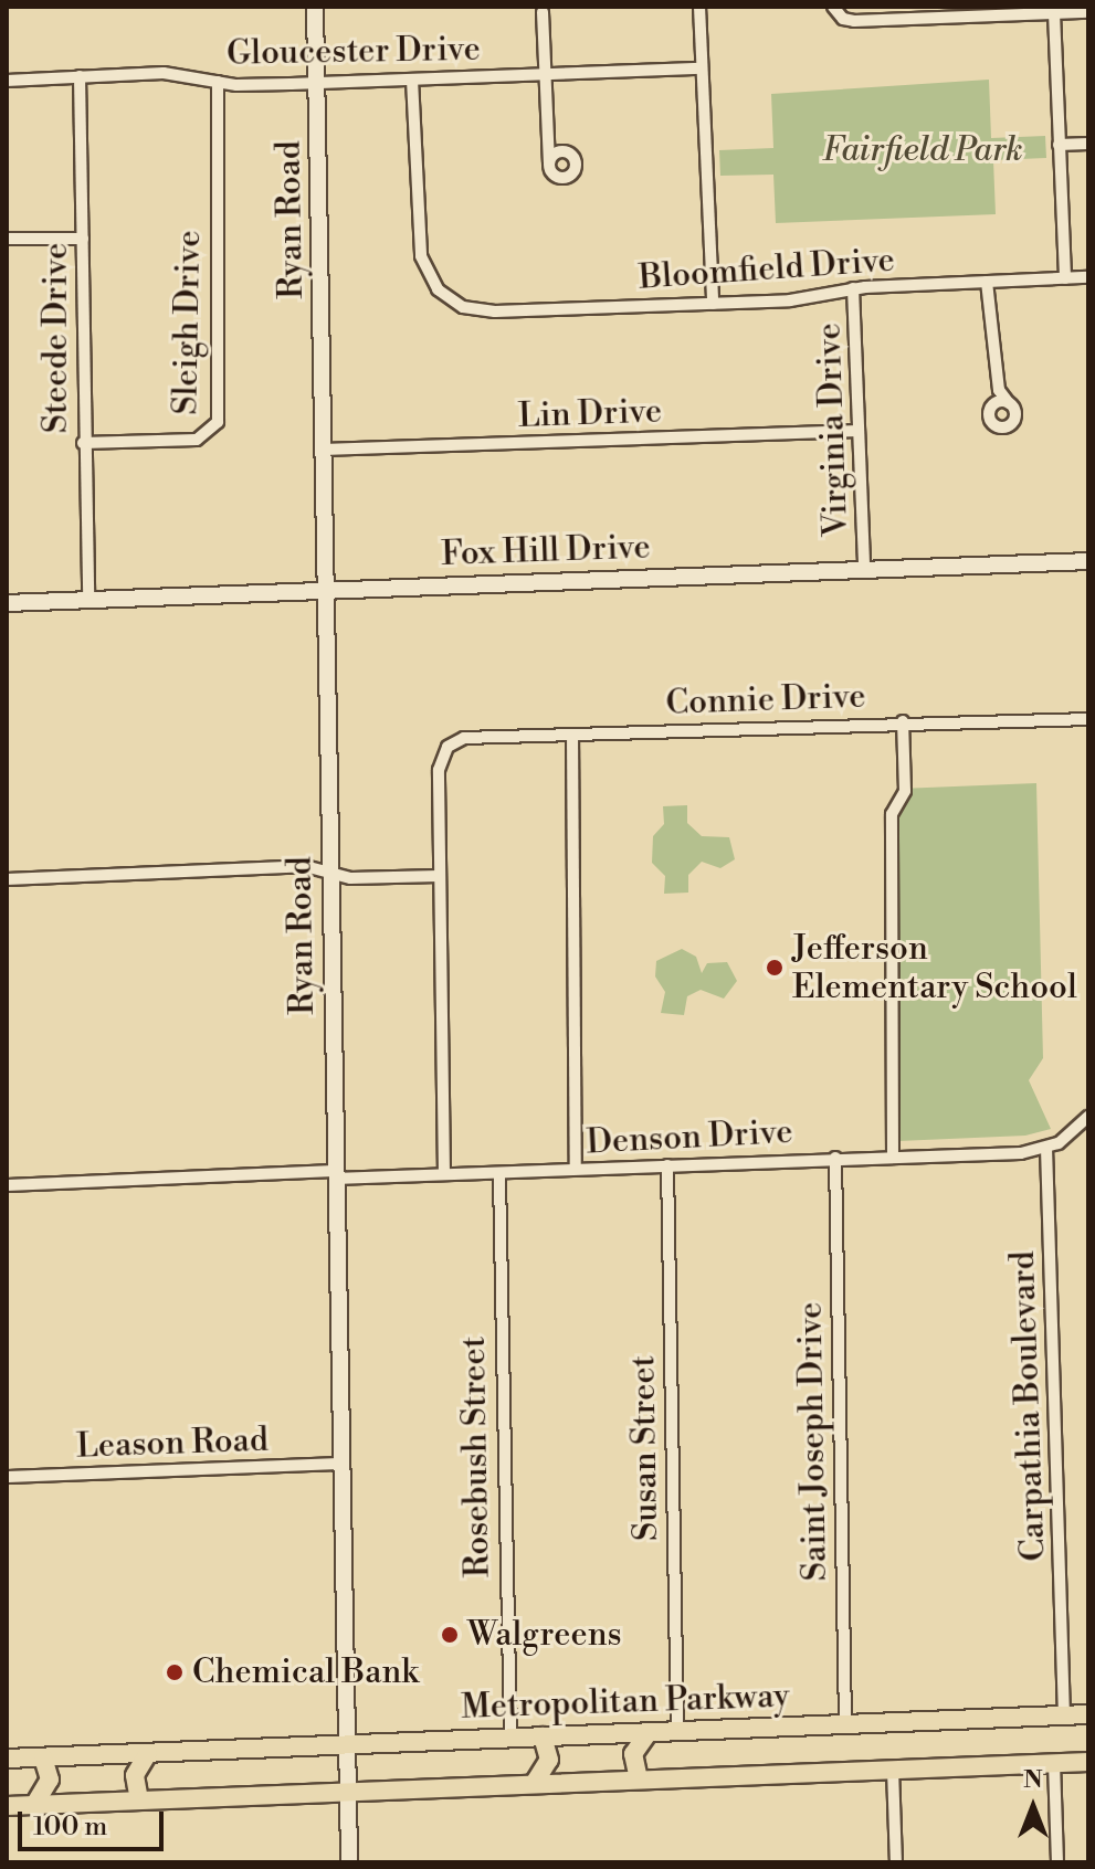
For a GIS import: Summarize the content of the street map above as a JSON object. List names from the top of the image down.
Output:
{
  "streets": {
    "main road": ["Ryan Road", "Fox Hill Drive", "Metropolitan Parkway"],
    "street": [
      "Gloucester Drive",
      "Bloomfield Drive",
      "Sleigh Drive",
      "Steede Drive",
      "Lin Drive",
      "Virginia Drive",
      "Connie Drive",
      "Denson Drive",
      "Carpathia Boulevard",
      "Saint Joseph Drive",
      "Leason Road",
      "Susan Street",
      "Rosebush Street"
    ]
  },
  "crossings": [
    ["Gloucester Drive", "Ryan Road"],
    ["Gloucester Drive", "Bloomfield Drive"],
    ["Gloucester Drive", "Sleigh Drive"],
    ["Gloucester Drive", "Steede Drive"],
    ["Ryan Road", "Lin Drive"],
    ["Ryan Road", "Fox Hill Drive"],
    ["Ryan Road", "Denson Drive"],
    ["Ryan Road", "Leason Road"],
    ["Ryan Road", "Metropolitan Parkway"],
    ["Bloomfield Drive", "Virginia Drive"],
    ["Sleigh Drive", "Steede Drive"],
    ["Steede Drive", "Fox Hill Drive"],
    ["Lin Drive", "Virginia Drive"],
    ["Virginia Drive", "Fox Hill Drive"],
    ["Denson Drive", "Carpathia Boulevard"],
    ["Denson Drive", "Saint Joseph Drive"],
    ["Denson Drive", "Susan Street"],
    ["Denson Drive", "Rosebush Street"],
    ["Carpathia Boulevard", "Metropolitan Parkway"],
    ["Saint Joseph Drive", "Metropolitan Parkway"],
    ["Susan Street", "Metropolitan Parkway"],
    ["Rosebush Street", "Metropolitan Parkway"]
  ],
  "parks": ["Fairfield Park"],
  "places": ["Jefferson Elementary School", "Walgreens", "Chemical Bank"],
  "scale_bar": "100 m",
  "north": "top"
}
